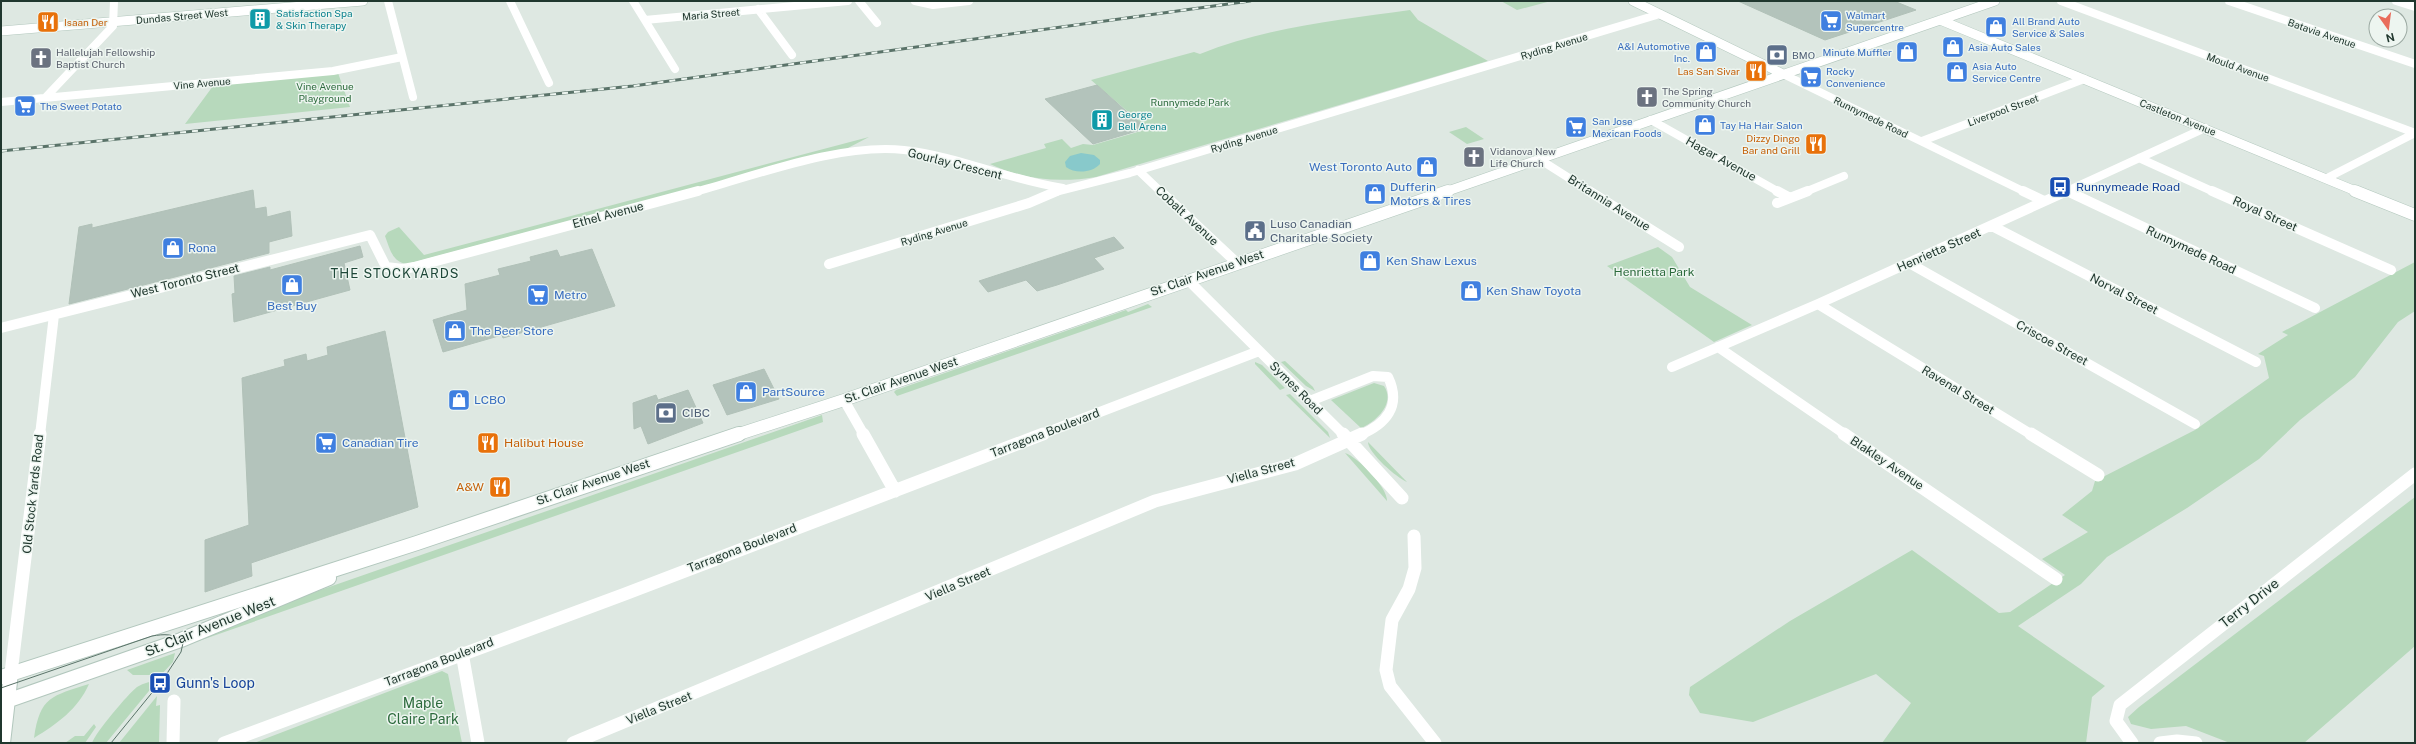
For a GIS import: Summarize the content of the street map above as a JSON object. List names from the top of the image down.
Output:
{
  "streets": {
    "main road": [
      "Dundas Street West",
      "Runnymede Road",
      "Castleton Avenue",
      "St. Clair Avenue West"
    ],
    "street": [
      "Maria Street",
      "Batavia Avenue",
      "Ryding Avenue",
      "Mould Avenue",
      "Vine Avenue",
      "Liverpool Street",
      "Hagar Avenue",
      "Gourlay Crescent",
      "Britannia Avenue",
      "Royal Street",
      "Ethel Avenue",
      "Cobalt Avenue",
      "Henrietta Street",
      "West Toronto Street",
      "Norval Street",
      "Criscoe Street",
      "Symes Road",
      "Ravenal Street",
      "Tarragona Boulevard",
      "Blakley Avenue",
      "Viella Street",
      "Old Stock Yards Road",
      "Terry Drive"
    ]
  },
  "crossings": [
    ["Ryding Avenue", "Runnymede Road"],
    ["Ryding Avenue", "Gourlay Crescent"],
    ["Ryding Avenue", "Cobalt Avenue"],
    ["Liverpool Street", "Runnymede Road"],
    ["Liverpool Street", "Castleton Avenue"],
    ["Runnymede Road", "Henrietta Street"],
    ["Runnymede Road", "St. Clair Avenue West"],
    ["Castleton Avenue", "Henrietta Street"],
    ["Castleton Avenue", "St. Clair Avenue West"],
    ["Hagar Avenue", "St. Clair Avenue West"],
    ["Gourlay Crescent", "Ethel Avenue"],
    ["Britannia Avenue", "St. Clair Avenue West"],
    ["Royal Street", "Henrietta Street"],
    ["Ethel Avenue", "West Toronto Street"],
    ["Cobalt Avenue", "St. Clair Avenue West"],
    ["Henrietta Street", "Norval Street"],
    ["Henrietta Street", "Criscoe Street"],
    ["Henrietta Street", "Ravenal Street"],
    ["Henrietta Street", "Blakley Avenue"],
    ["St. Clair Avenue West", "Symes Road"],
    ["St. Clair Avenue West", "Old Stock Yards Road"],
    ["West Toronto Street", "Old Stock Yards Road"],
    ["Symes Road", "Tarragona Boulevard"],
    ["Symes Road", "Viella Street"]
  ],
  "districts": ["THE STOCKYARDS"],
  "parks": [
    "Vine Avenue Playground",
    "Runnymede Park",
    "Henrietta Park",
    "Maple Claire Park"
  ],
  "places": {
    "building": ["Satisfaction Spa & Skin Therapy", "George Bell Arena"],
    "supermarket": [
      "Walmart Supercentre",
      "Rocky Convenience",
      "The Sweet Potato",
      "San Jose Mexican Foods",
      "Metro",
      "Canadian Tire"
    ],
    "restaurant": [
      "Isaan Der",
      "Las San Sivar",
      "Dizzy Dingo Bar and Grill",
      "Halibut House",
      "A&W"
    ],
    "shop": [
      "All Brand Auto Service & Sales",
      "Asia Auto Sales",
      "A&I Automotive Inc.",
      "Minute Muffler",
      "Asia Auto Service Centre",
      "Tay Ha Hair Salon",
      "West Toronto Auto",
      "Dufferin Motors & Tires",
      "Rona",
      "Ken Shaw Lexus",
      "Best Buy",
      "Ken Shaw Toyota",
      "The Beer Store",
      "PartSource",
      "LCBO"
    ],
    "bank": ["BMO", "CIBC"],
    "church": ["Hallelujah Fellowship Baptist Church", "The Spring Community Church", "Vidanova New Life Church"],
    "bus stop": ["Runnymeade Road", "Gunn's Loop"],
    "public building": ["Luso Canadian Charitable Society"]
  },
  "north": "bottom"
}
